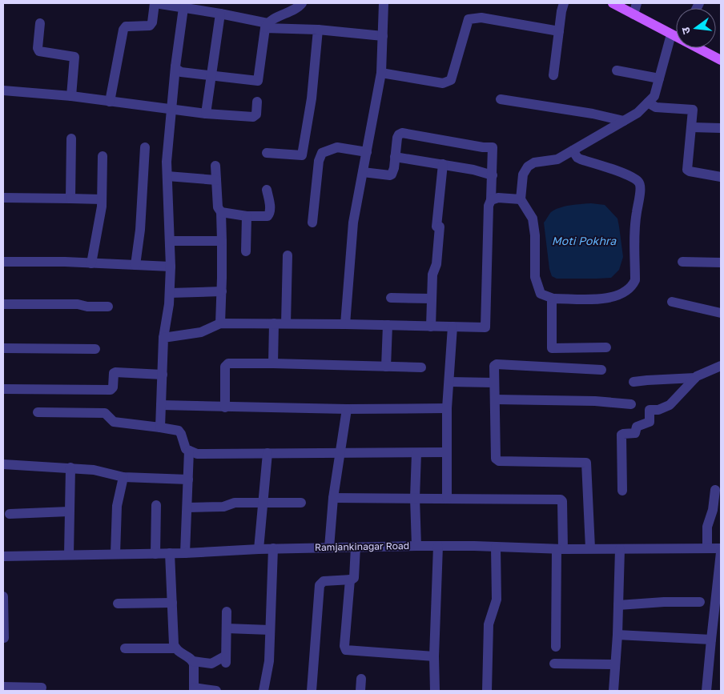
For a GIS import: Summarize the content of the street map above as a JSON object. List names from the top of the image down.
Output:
{
  "streets": {
    "street": ["Ramjankinagar Road"]
  },
  "water": ["Moti Pokhra"],
  "north": "left"
}
